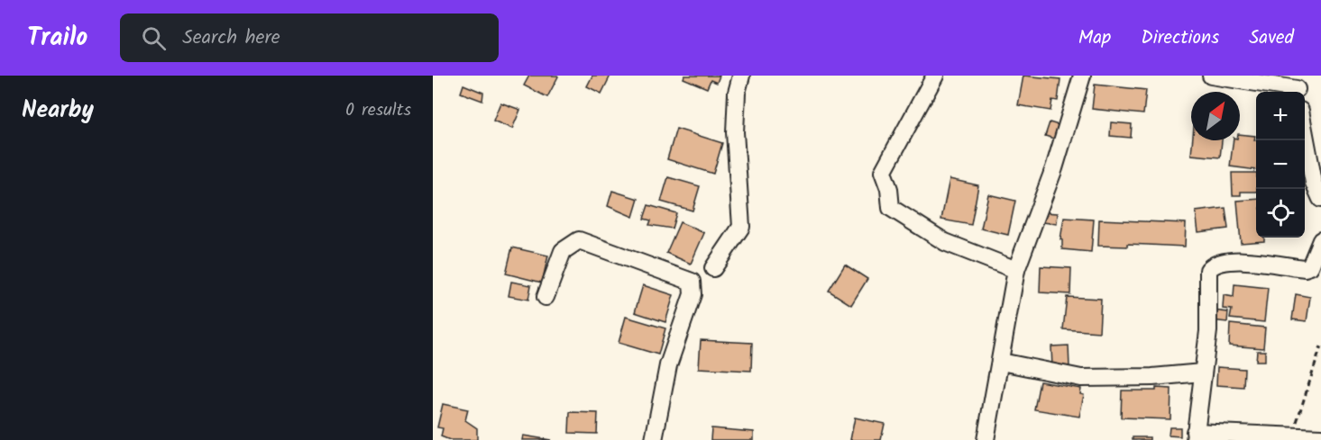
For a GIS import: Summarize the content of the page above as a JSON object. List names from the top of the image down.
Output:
{
  "north": "top right",
  "page": {
    "header": "Trailo",
    "search": "Search here",
    "nav": ["Map", "Directions", "Saved"],
    "heading": ["Nearby", "0 results"],
    "map_buttons": ["+", "−"]
  }
}
